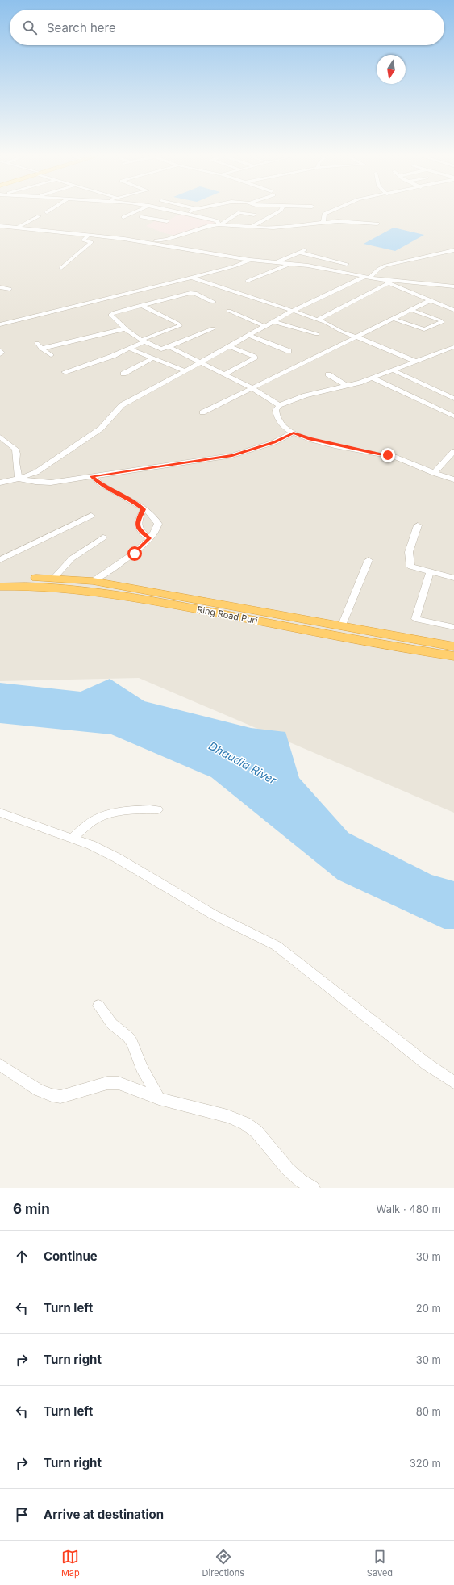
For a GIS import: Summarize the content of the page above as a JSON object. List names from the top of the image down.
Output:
{
  "streets": {
    "highway": ["Ring Road Puri"]
  },
  "water": ["Dhaudia River"],
  "north": "bottom",
  "page": {
    "search": "Search here",
    "heading": ["6 min", "Walk · 480 m"],
    "list": [
      ["Continue", "30 m"],
      ["Turn left", "20 m"],
      ["Turn right", "30 m"],
      ["Turn left", "80 m"],
      ["Turn right", "320 m"],
      "Arrive at destination"
    ],
    "nav": ["Map", "Directions", "Saved"]
  }
}
